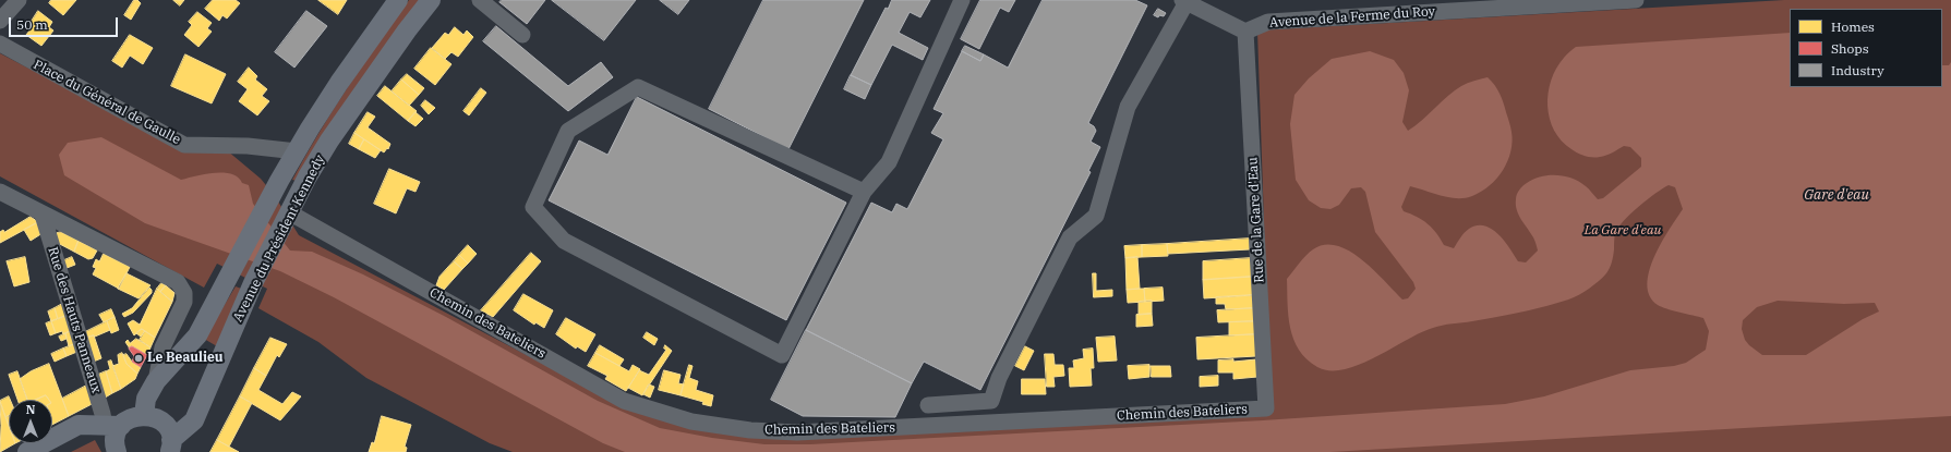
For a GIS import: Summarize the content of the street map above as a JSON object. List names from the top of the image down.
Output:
{
  "streets": {
    "main road": ["Avenue du Président Kennedy"],
    "street": [
      "Avenue de la Ferme du Roy",
      "Place du Général de Gaulle",
      "Rue de la Gare d'Eau",
      "Rue des Hauts Panneaux",
      "Chemin des Bateliers"
    ]
  },
  "crossings": [
    ["Avenue de la Ferme du Roy", "Rue de la Gare d'Eau"],
    ["Place du Général de Gaulle", "Avenue du Président Kennedy"],
    ["Rue de la Gare d'Eau", "Chemin des Bateliers"],
    ["Avenue du Président Kennedy", "Chemin des Bateliers"]
  ],
  "water": ["Gare d'eau"],
  "parks": ["La Gare d'eau"],
  "places": ["Le Beaulieu"],
  "legend": ["Homes", "Shops", "Industry"],
  "scale_bar": "50 m",
  "north": "top"
}
